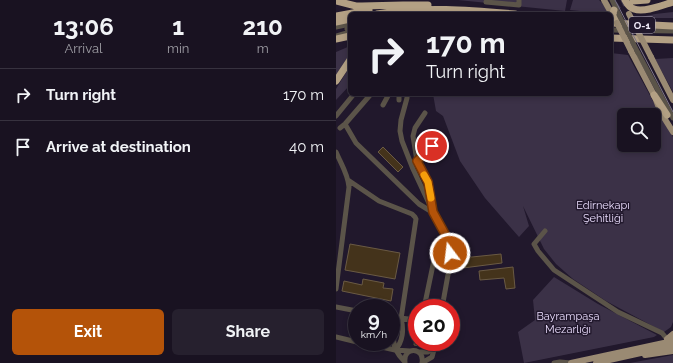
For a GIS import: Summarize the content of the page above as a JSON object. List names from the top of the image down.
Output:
{
  "streets": {
    "highway": ["O-1"]
  },
  "parks": ["Edirnekapı Şehitliği", "Bayrampaşa Mezarlığı"],
  "page": {
    "eta": [
      "13:06",
      "Arrival",
      "1",
      "min",
      "210",
      "m"
    ],
    "turn": ["170 m", "Turn right"],
    "list": [
      {
        "name": "Turn right",
        "value": "170 m"
      },
      {
        "name": "Arrive at destination",
        "value": "40 m"
      }
    ],
    "speed": "9 km/h",
    "limit": "20",
    "buttons": ["Exit", "Share"]
  }
}
